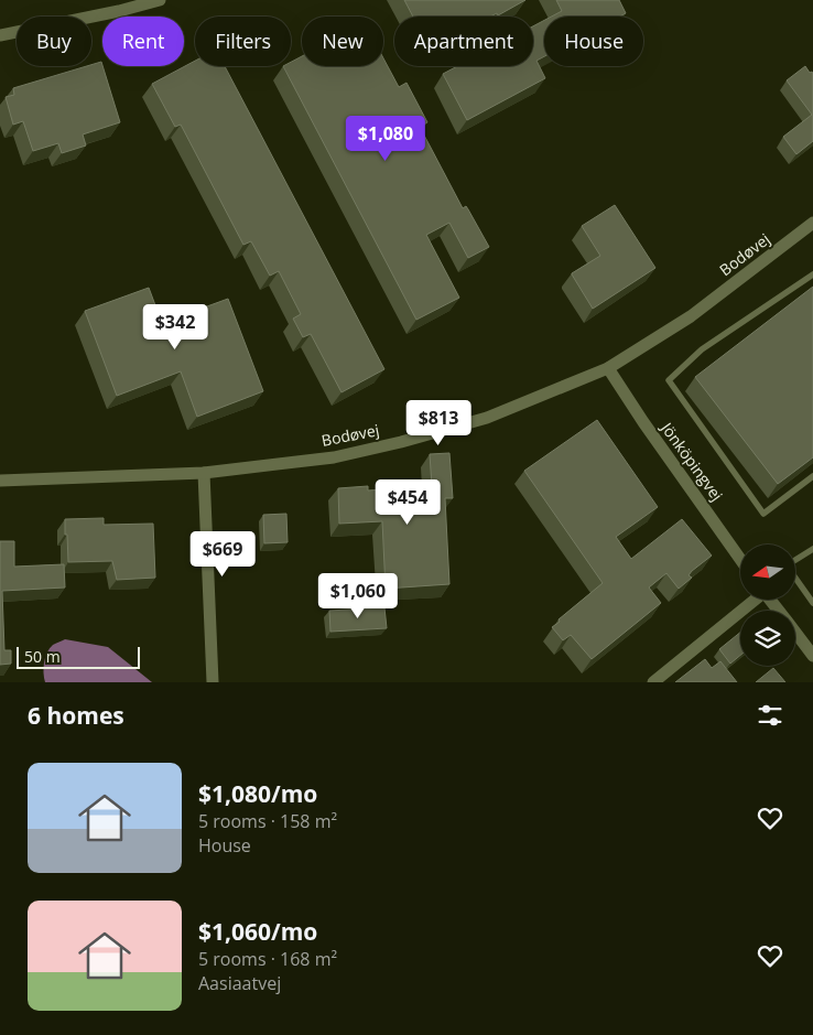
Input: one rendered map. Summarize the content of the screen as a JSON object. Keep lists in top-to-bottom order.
{
  "streets": {
    "street": ["Bodøvej", "Jönköpingvej"]
  },
  "crossings": [
    ["Bodøvej", "Jönköpingvej"]
  ],
  "scale_bar": "50 m",
  "north": "left",
  "page": {
    "chip": [
      "Buy",
      "Rent",
      "Filters",
      "New",
      "Apartment",
      "House"
    ],
    "price": [
      "$1,080",
      "$342",
      "$813",
      "$454",
      "$669",
      "$1,060"
    ],
    "scale": "50 m",
    "heading": "6 homes",
    "list": [
      {
        "name": "$1,080/mo",
        "note": "5 rooms · 158 m² · House"
      },
      {
        "name": "$1,060/mo",
        "note": "5 rooms · 168 m² · Aasiaatvej"
      }
    ]
  }
}
